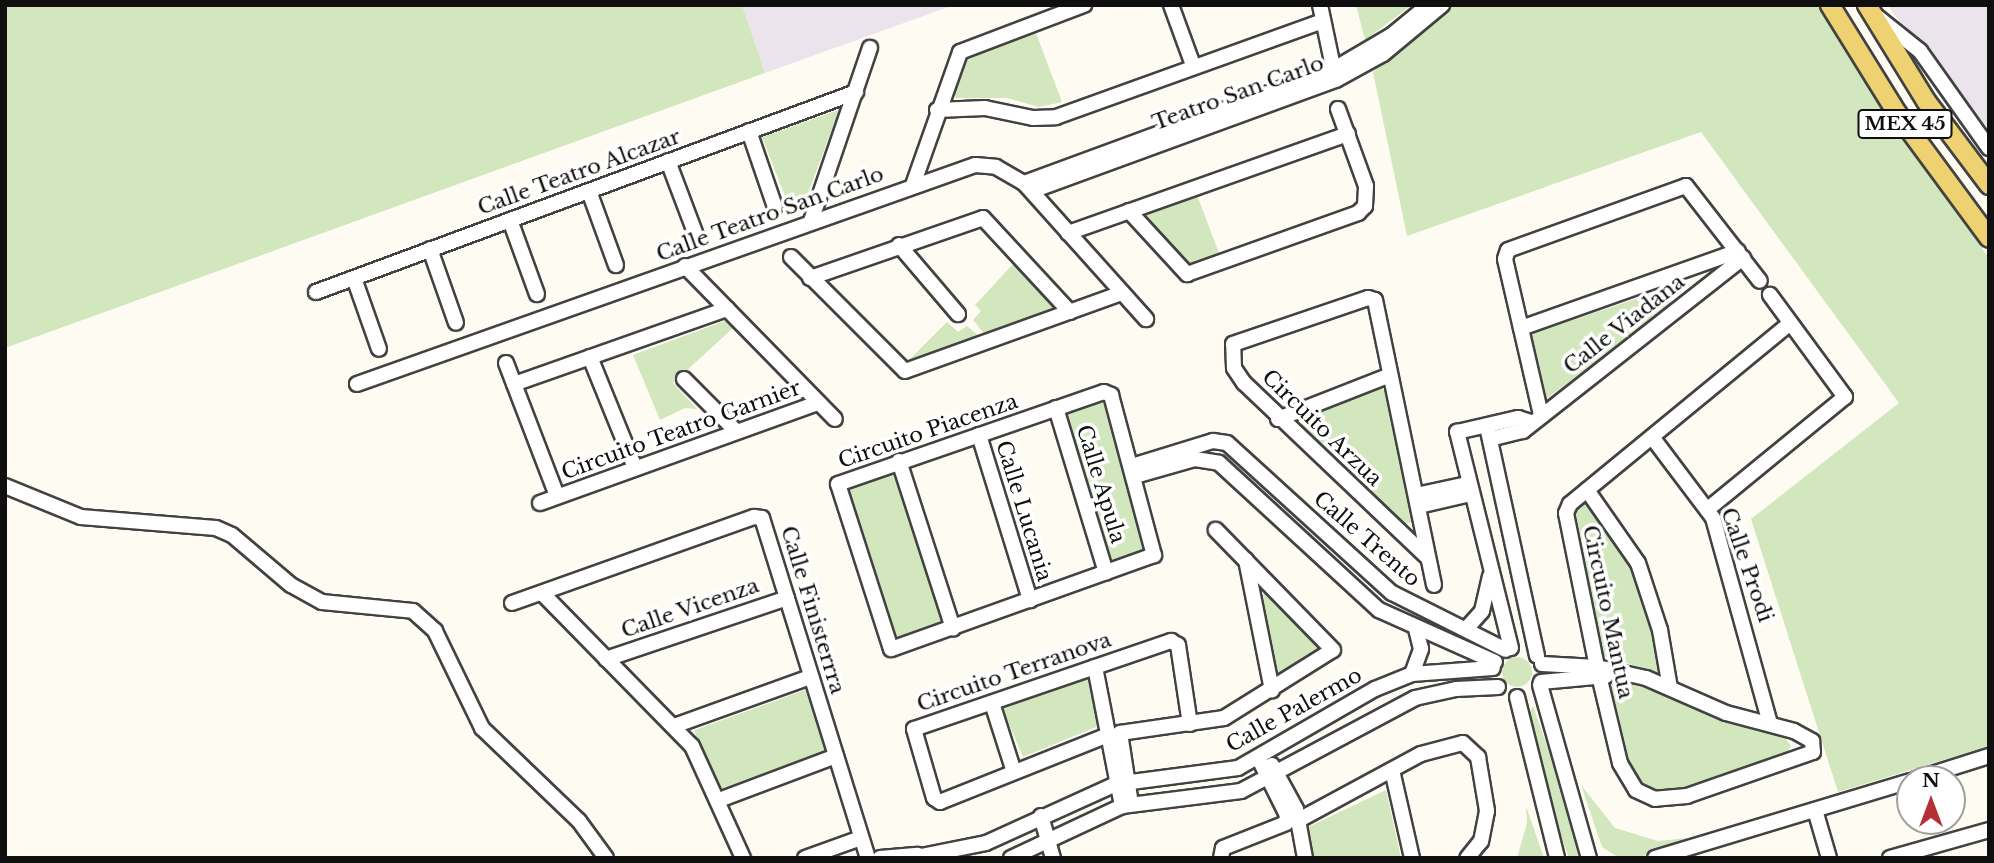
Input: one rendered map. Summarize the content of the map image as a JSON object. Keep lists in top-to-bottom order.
{
  "streets": {
    "main road": ["MEX 45"],
    "street": [
      "Teatro San Carlo",
      "Calle Teatro Alcazar",
      "Calle Teatro San Carlo",
      "Calle Viadana",
      "Circuito Arzua",
      "Circuito Teatro Garnier",
      "Circuito Piacenza",
      "Calle Apula",
      "Calle Lucania",
      "Calle Trento",
      "Calle Prodi",
      "Calle Vicenza",
      "Calle Finisterrra",
      "Circuito Mantua",
      "Circuito Terranova",
      "Calle Palermo"
    ]
  },
  "crossings": [
    ["Teatro San Carlo", "Calle Teatro San Carlo"],
    ["Calle Teatro San Carlo", "Circuito Teatro Garnier"],
    ["Circuito Piacenza", "Calle Apula"],
    ["Circuito Piacenza", "Calle Lucania"],
    ["Circuito Piacenza", "Calle Trento"],
    ["Calle Trento", "Calle Palermo"],
    ["Calle Prodi", "Circuito Mantua"],
    ["Calle Vicenza", "Calle Finisterrra"]
  ],
  "north": "top"
}
